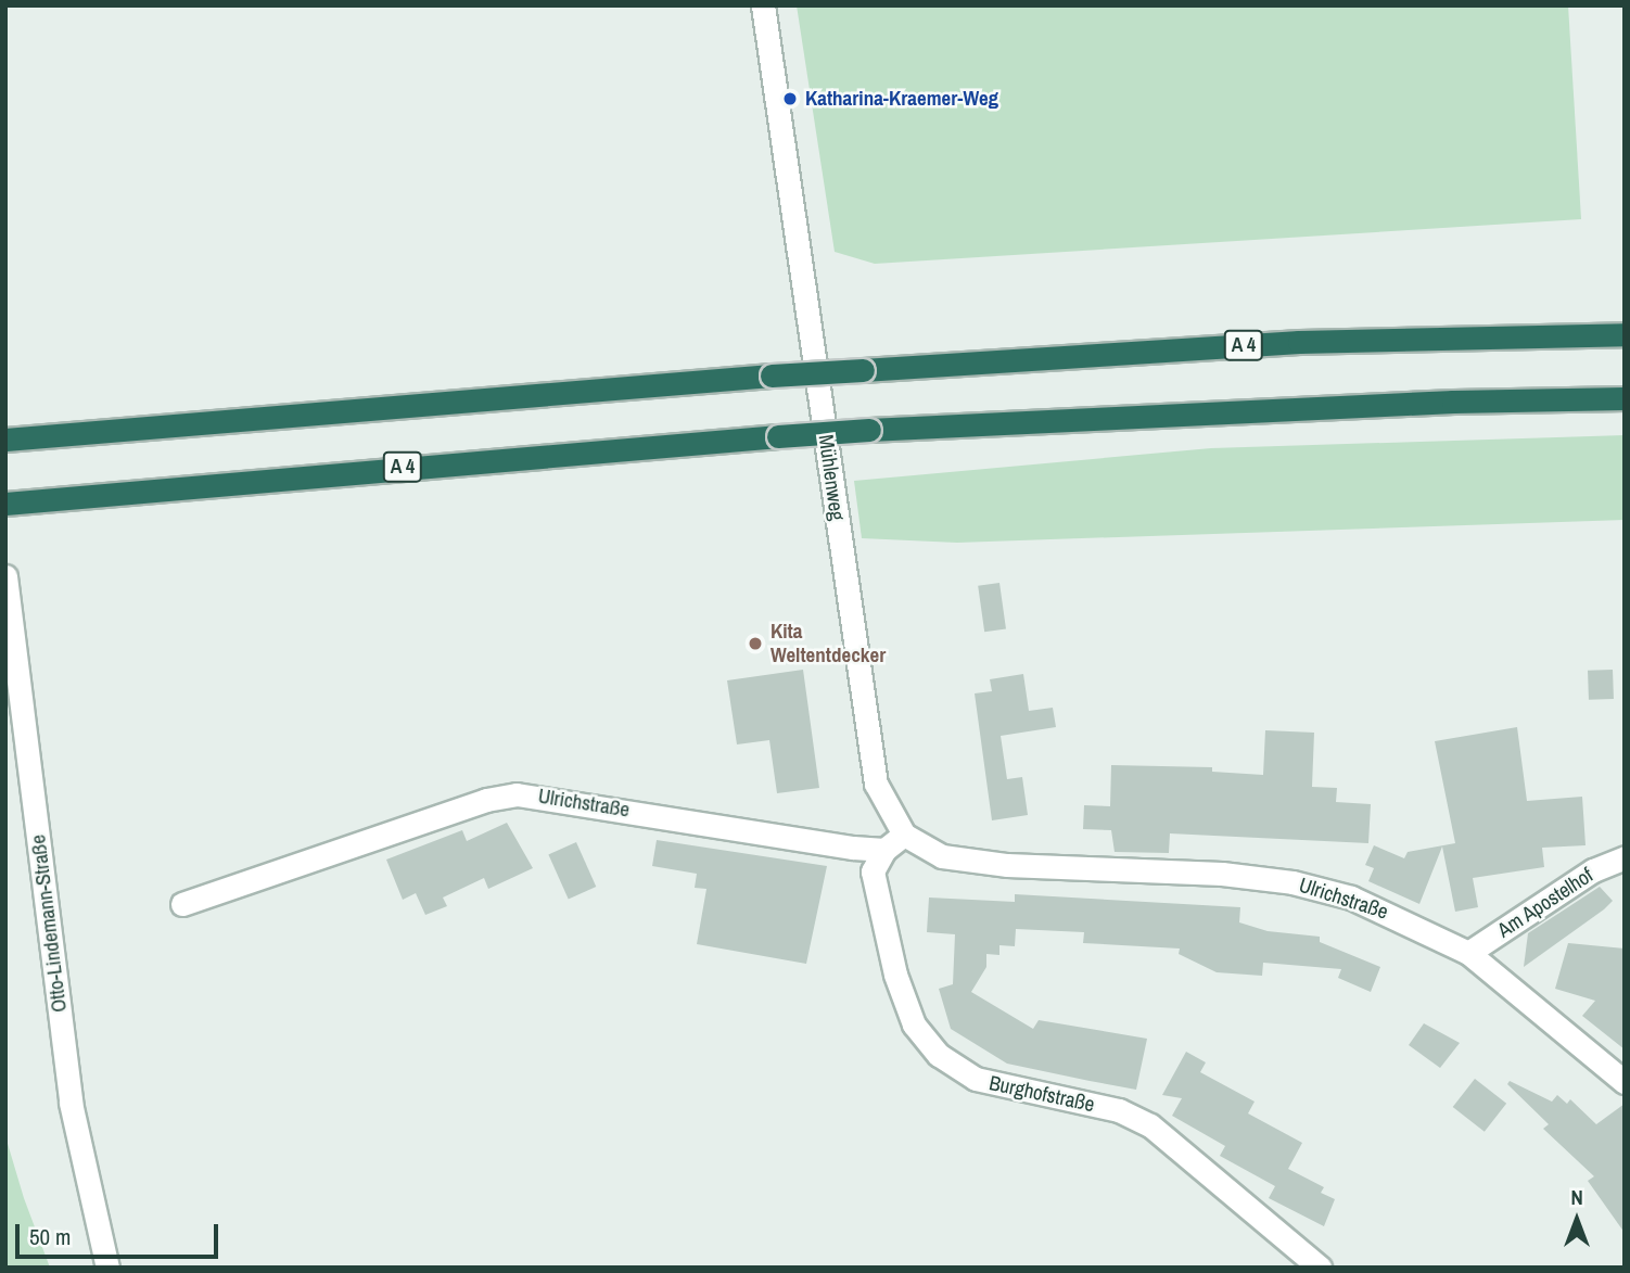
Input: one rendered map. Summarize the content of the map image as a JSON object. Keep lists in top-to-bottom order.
{
  "streets": {
    "highway": ["A 4"],
    "street": [
      "Mühlenweg",
      "Ulrichstraße",
      "Am Apostelhof",
      "Otto-Lindemann-Straße",
      "Burghofstraße"
    ]
  },
  "crossings": [
    ["Mühlenweg", "Ulrichstraße"],
    ["Ulrichstraße", "Am Apostelhof"],
    ["Ulrichstraße", "Burghofstraße"]
  ],
  "places": ["Katharina-Kraemer-Weg", "Kita Weltentdecker"],
  "scale_bar": "50 m",
  "north": "top"
}
